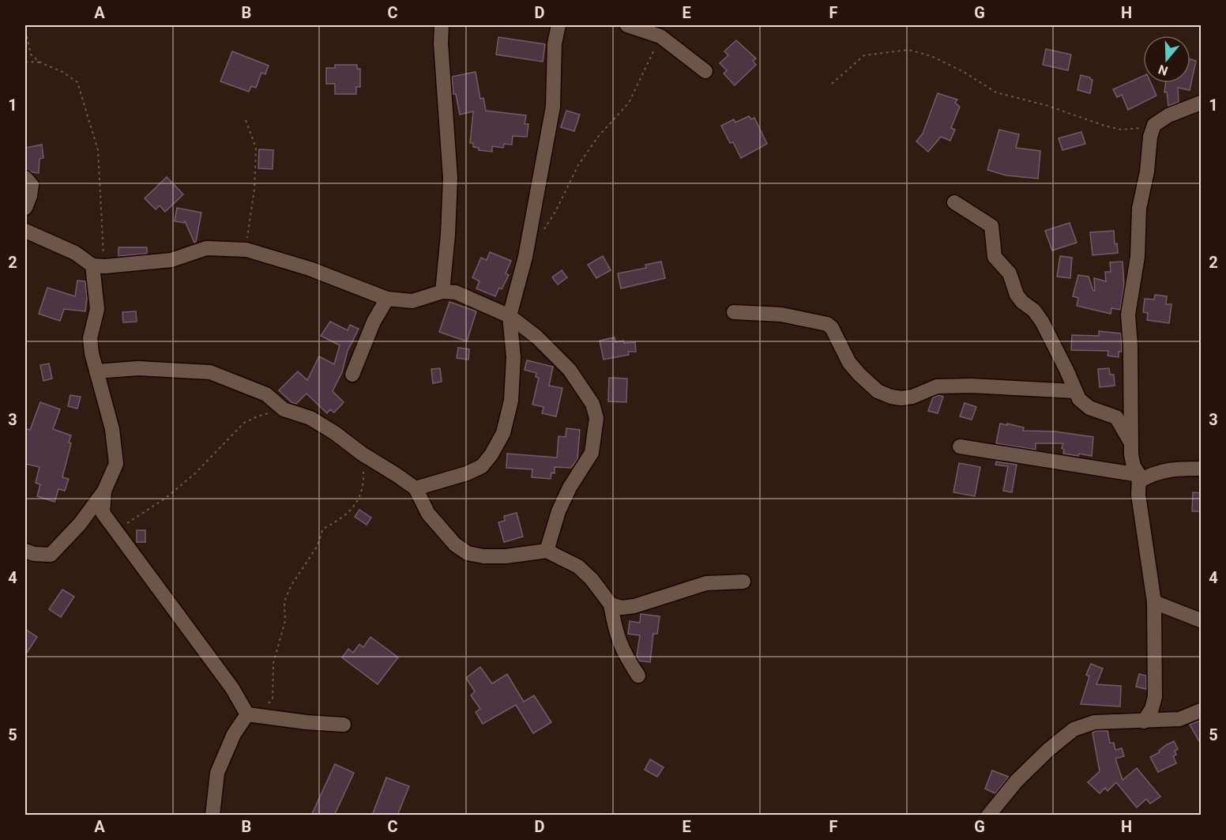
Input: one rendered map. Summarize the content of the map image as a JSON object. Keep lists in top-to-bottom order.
{
  "north": "bottom",
  "grid": {
    "columns": [
      "A",
      "B",
      "C",
      "D",
      "E",
      "F",
      "G",
      "H"
    ],
    "rows": [
      "1",
      "2",
      "3",
      "4",
      "5"
    ]
  }
}
